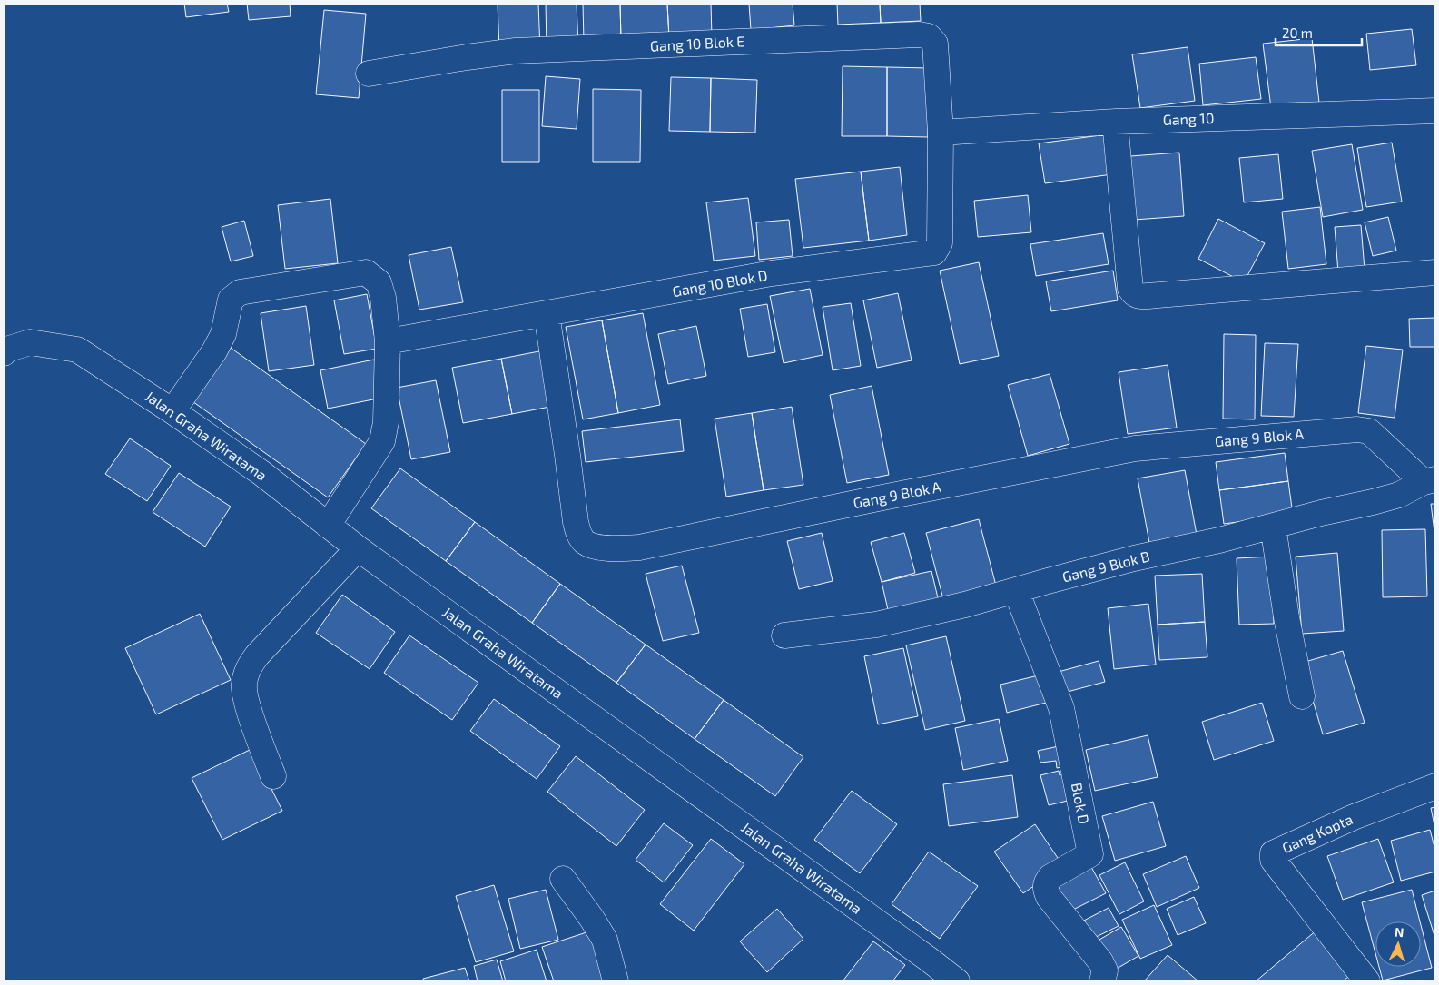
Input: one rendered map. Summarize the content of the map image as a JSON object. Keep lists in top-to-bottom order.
{
  "streets": {
    "street": [
      "Gang 10 Blok E",
      "Gang 10",
      "Gang 10 Blok D",
      "Jalan Graha Wiratama",
      "Gang 9 Blok A",
      "Gang 9 Blok B",
      "Blok D",
      "Gang Kopta"
    ]
  },
  "crossings": [
    ["Gang 10 Blok E", "Gang 10"],
    ["Gang 10 Blok E", "Gang 10 Blok D"],
    ["Gang 10", "Gang 10 Blok D"],
    ["Gang 10 Blok D", "Gang 9 Blok A"],
    ["Gang 9 Blok A", "Gang 9 Blok B"],
    ["Gang 9 Blok B", "Blok D"]
  ],
  "scale_bar": "20 m",
  "north": "top"
}
